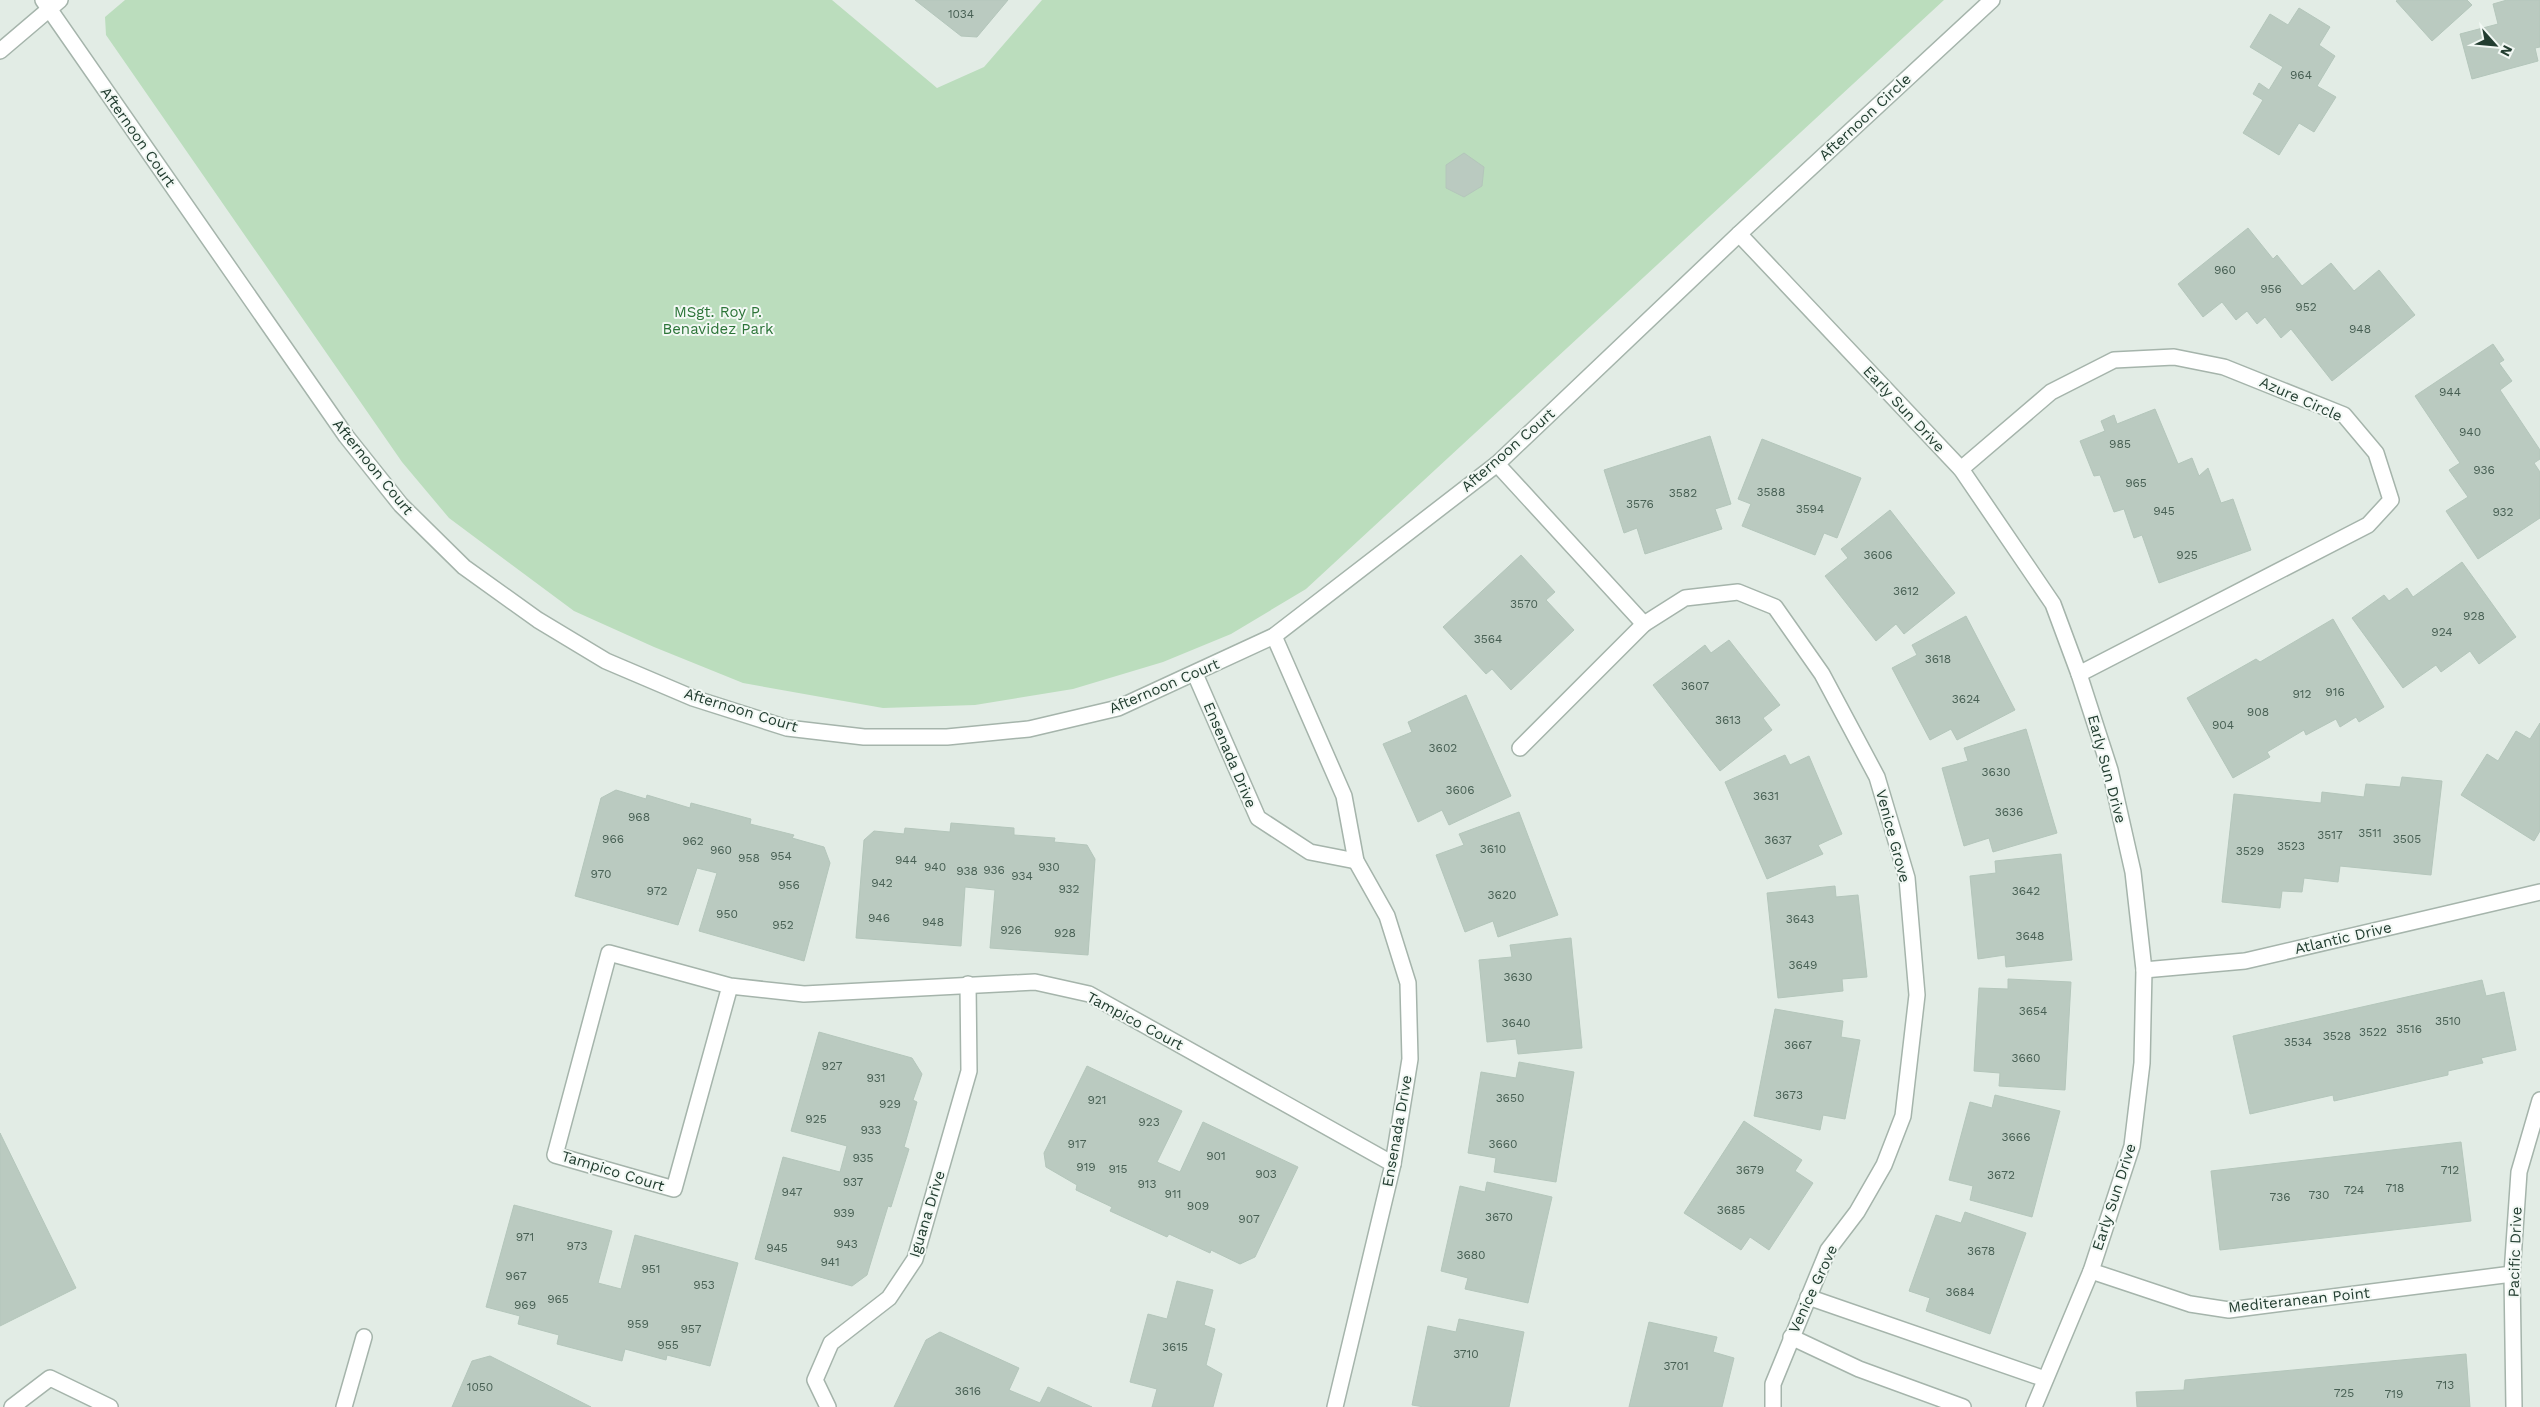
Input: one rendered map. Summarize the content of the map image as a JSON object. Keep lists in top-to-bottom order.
{
  "streets": {
    "street": [
      "Afternoon Circle",
      "Afternoon Court",
      "Azure Circle",
      "Early Sun Drive",
      "Ensenada Drive",
      "Venice Grove",
      "Atlantic Drive",
      "Tampico Court",
      "Iguana Drive",
      "Pacific Drive",
      "Mediteranean Point"
    ]
  },
  "crossings": [
    ["Afternoon Circle", "Afternoon Court"],
    ["Afternoon Circle", "Early Sun Drive"],
    ["Afternoon Court", "Early Sun Drive"],
    ["Afternoon Court", "Ensenada Drive"],
    ["Azure Circle", "Early Sun Drive"],
    ["Early Sun Drive", "Atlantic Drive"],
    ["Early Sun Drive", "Mediteranean Point"],
    ["Ensenada Drive", "Tampico Court"],
    ["Tampico Court", "Iguana Drive"],
    ["Pacific Drive", "Mediteranean Point"]
  ],
  "parks": ["MSgt. Roy P. Benavidez Park"],
  "house_numbers": [
    "1034",
    "964",
    "960",
    "956",
    "952",
    "948",
    "944",
    "940",
    "985",
    "936",
    "965",
    "3588",
    "3582",
    "3576",
    "3594",
    "945",
    "932",
    "3606",
    "925",
    "3612",
    "3570",
    "928",
    "924",
    "3564",
    "3618",
    "3607",
    "916",
    "912",
    "3624",
    "908",
    "3613",
    "904",
    "3602",
    "3630",
    "3606",
    "3631",
    "3636",
    "968",
    "3511",
    "3517",
    "966",
    "3505",
    "3637",
    "962",
    "3523",
    "3610",
    "960",
    "3529",
    "954",
    "958",
    "944",
    "940",
    "930",
    "936",
    "938",
    "970",
    "934",
    "942",
    "956",
    "932",
    "972",
    "3642",
    "3620",
    "950",
    "946",
    "3643",
    "948",
    "952",
    "926",
    "928",
    "3648",
    "3649",
    "3630",
    "3654",
    "3510",
    "3640",
    "3516",
    "3522",
    "3528",
    "3534",
    "3667",
    "3660",
    "927",
    "931",
    "3673",
    "3650",
    "921",
    "929",
    "925",
    "923",
    "933",
    "3666",
    "917",
    "3660",
    "901",
    "935",
    "919",
    "915",
    "3679",
    "712",
    "903",
    "3672",
    "937",
    "913",
    "718",
    "724",
    "947",
    "911",
    "730",
    "736",
    "909",
    "3685",
    "939",
    "3670",
    "907",
    "971",
    "943",
    "973",
    "945",
    "3678",
    "3680",
    "941",
    "951",
    "967",
    "953",
    "3684",
    "965",
    "969",
    "959",
    "957",
    "955",
    "3615",
    "3710",
    "3701",
    "713",
    "1050",
    "3616",
    "725",
    "719"
  ],
  "north": "bottom right"
}
